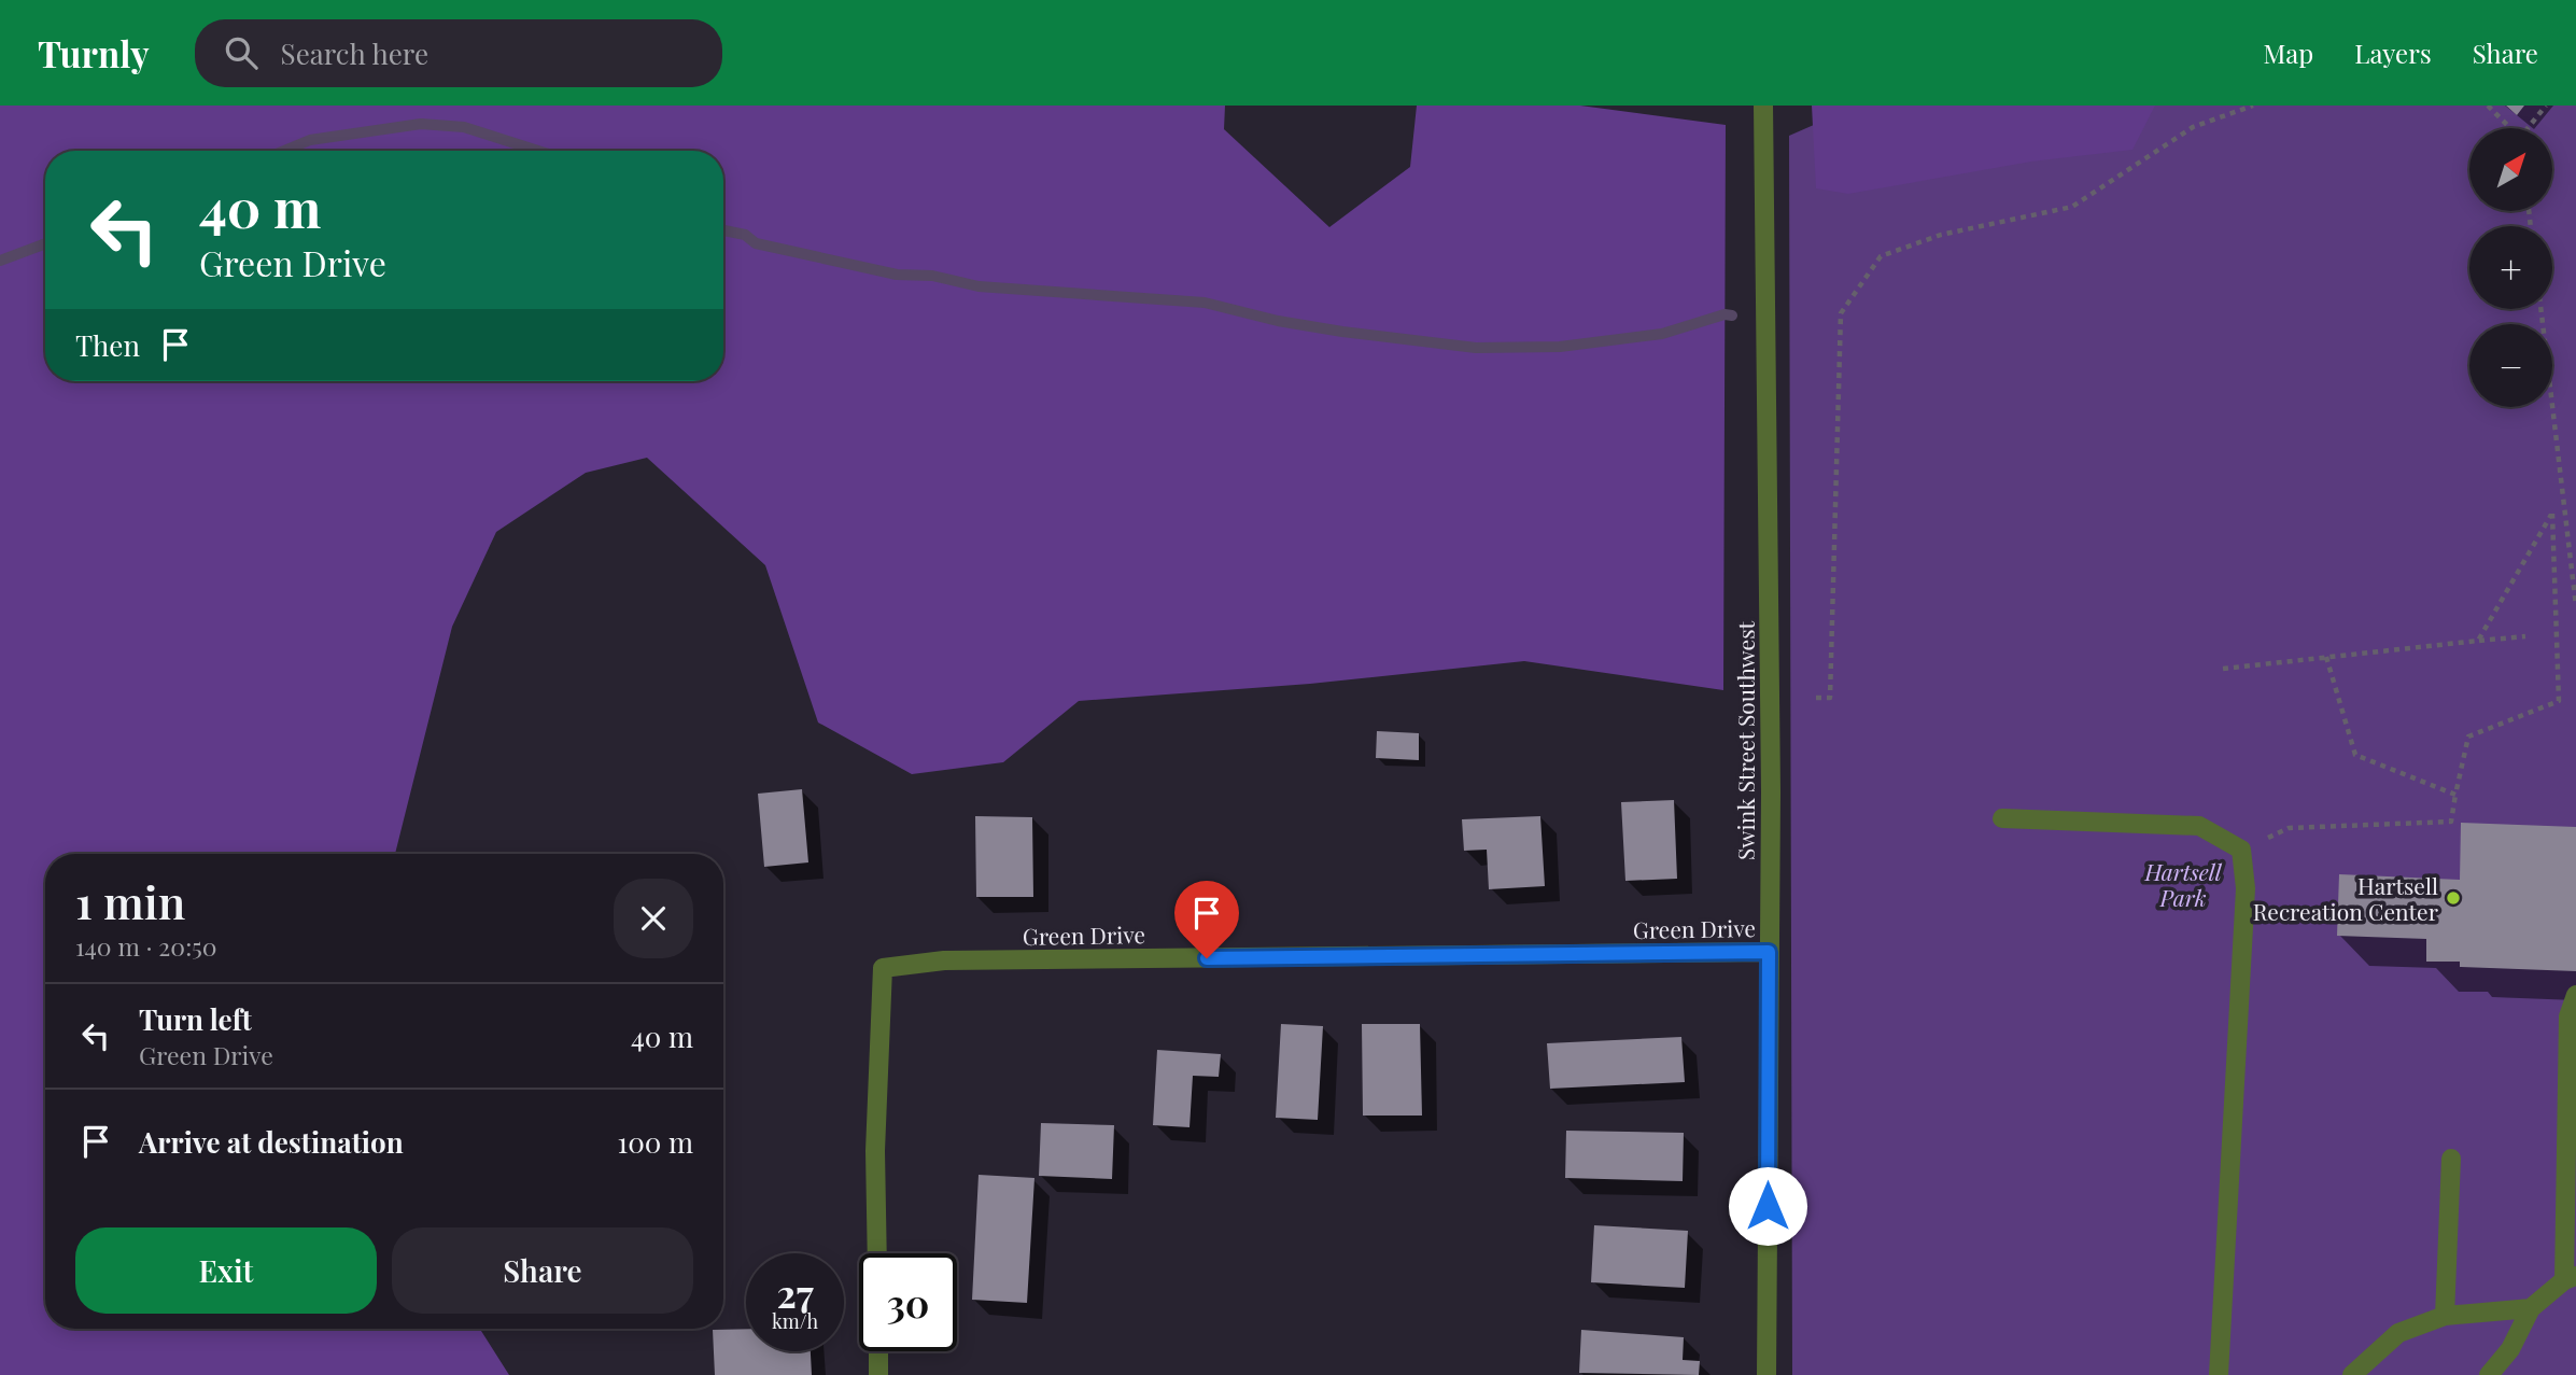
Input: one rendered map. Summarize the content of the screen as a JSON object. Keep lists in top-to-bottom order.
{
  "streets": {
    "street": ["Swink Street Southwest", "Green Drive"]
  },
  "crossings": [
    ["Swink Street Southwest", "Green Drive"]
  ],
  "parks": ["Hartsell Park"],
  "places": ["Hartsell Recreation Center"],
  "north": "top right",
  "page": {
    "header": "Turnly",
    "search": "Search here",
    "nav": ["Map", "Layers", "Share"],
    "map_buttons": ["+", "−"],
    "turn": ["40 m", "Green Drive"],
    "then": "Then",
    "heading": ["1 min", "140 m · 20:50"],
    "list": [
      {
        "name": "Turn left",
        "note": "Green Drive",
        "value": "40 m"
      },
      {
        "name": "Arrive at destination",
        "value": "100 m"
      }
    ],
    "buttons": ["Exit", "Share"],
    "speed": "27 km/h",
    "limit": "30"
  }
}
